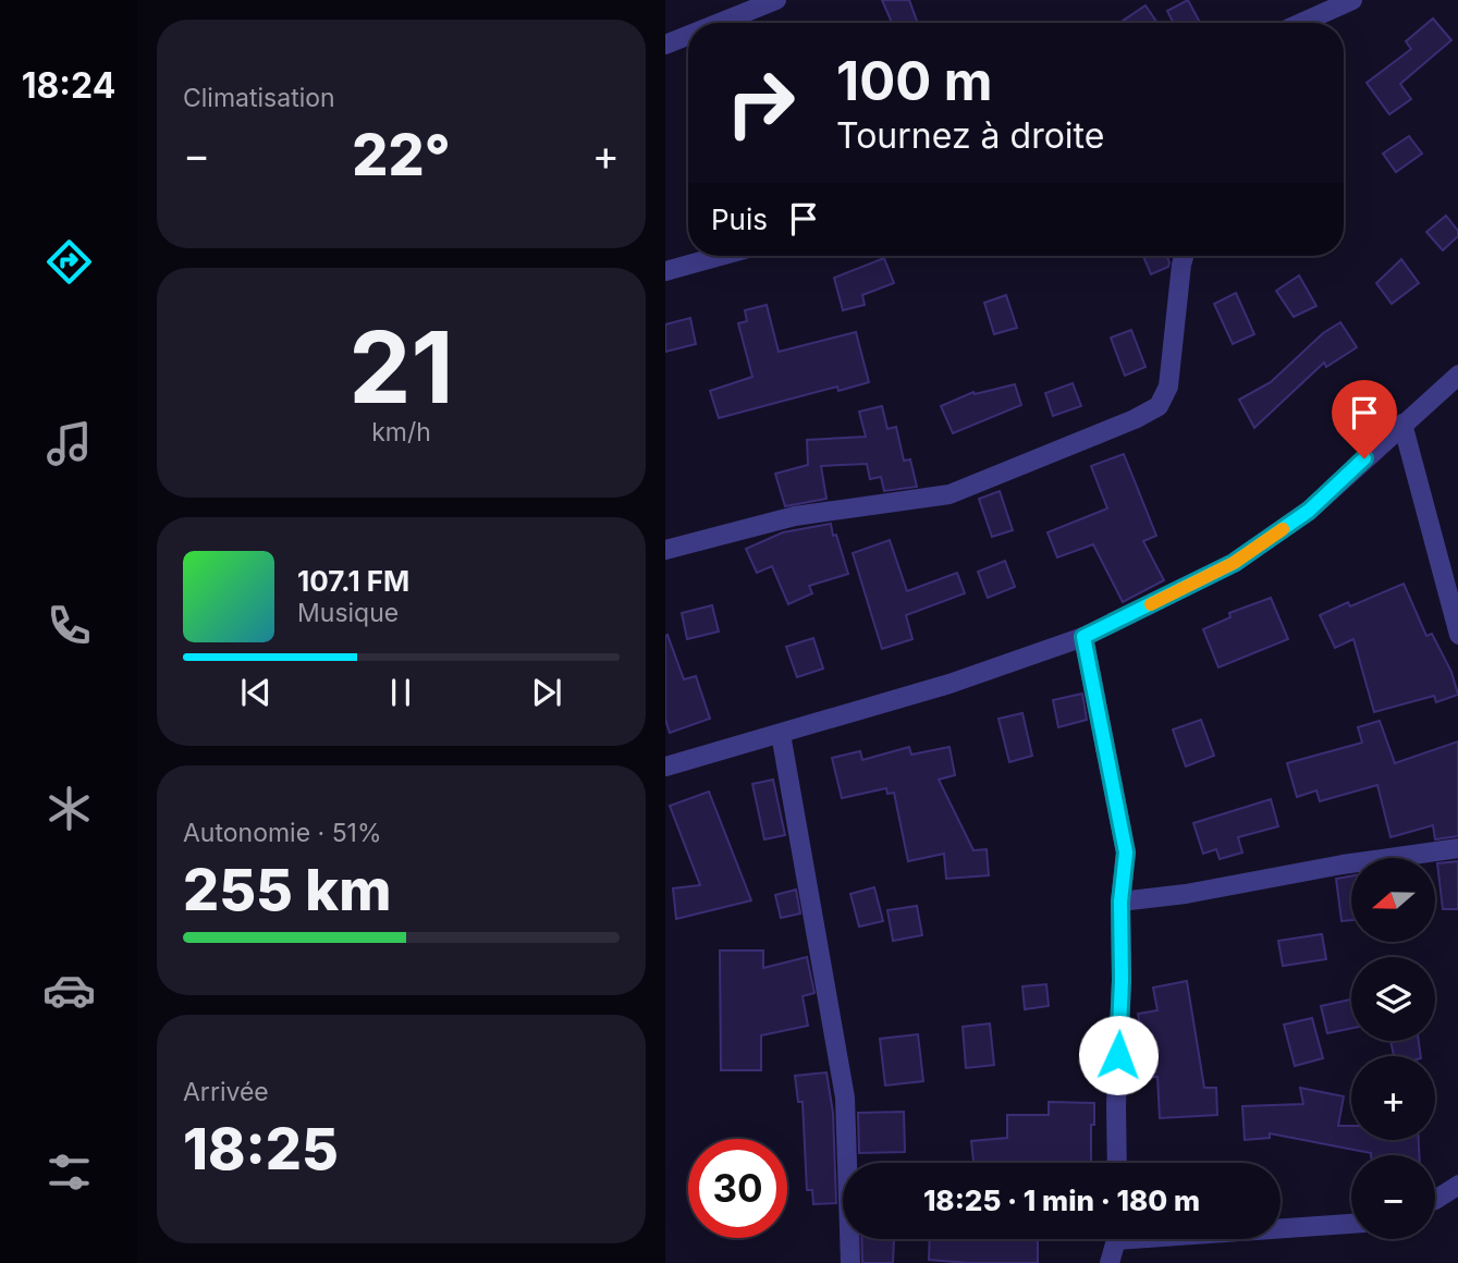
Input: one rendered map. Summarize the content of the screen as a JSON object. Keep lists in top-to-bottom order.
{
  "north": "left",
  "page": {
    "tabs": "18:24",
    "tile": [
      "Climatisation",
      ["21", "km/h"],
      ["Autonomie · 51%", "255 km"],
      ["Arrivée", "18:25"]
    ],
    "turn": ["100 m", "Tournez à droite"],
    "heat": ["−", "22°", "+"],
    "then": "Puis",
    "song": ["107.1 FM", "Musique"],
    "map_buttons": ["+", "−"],
    "limit": "30",
    "trip": "18:25 · 1 min · 180 m"
  }
}
